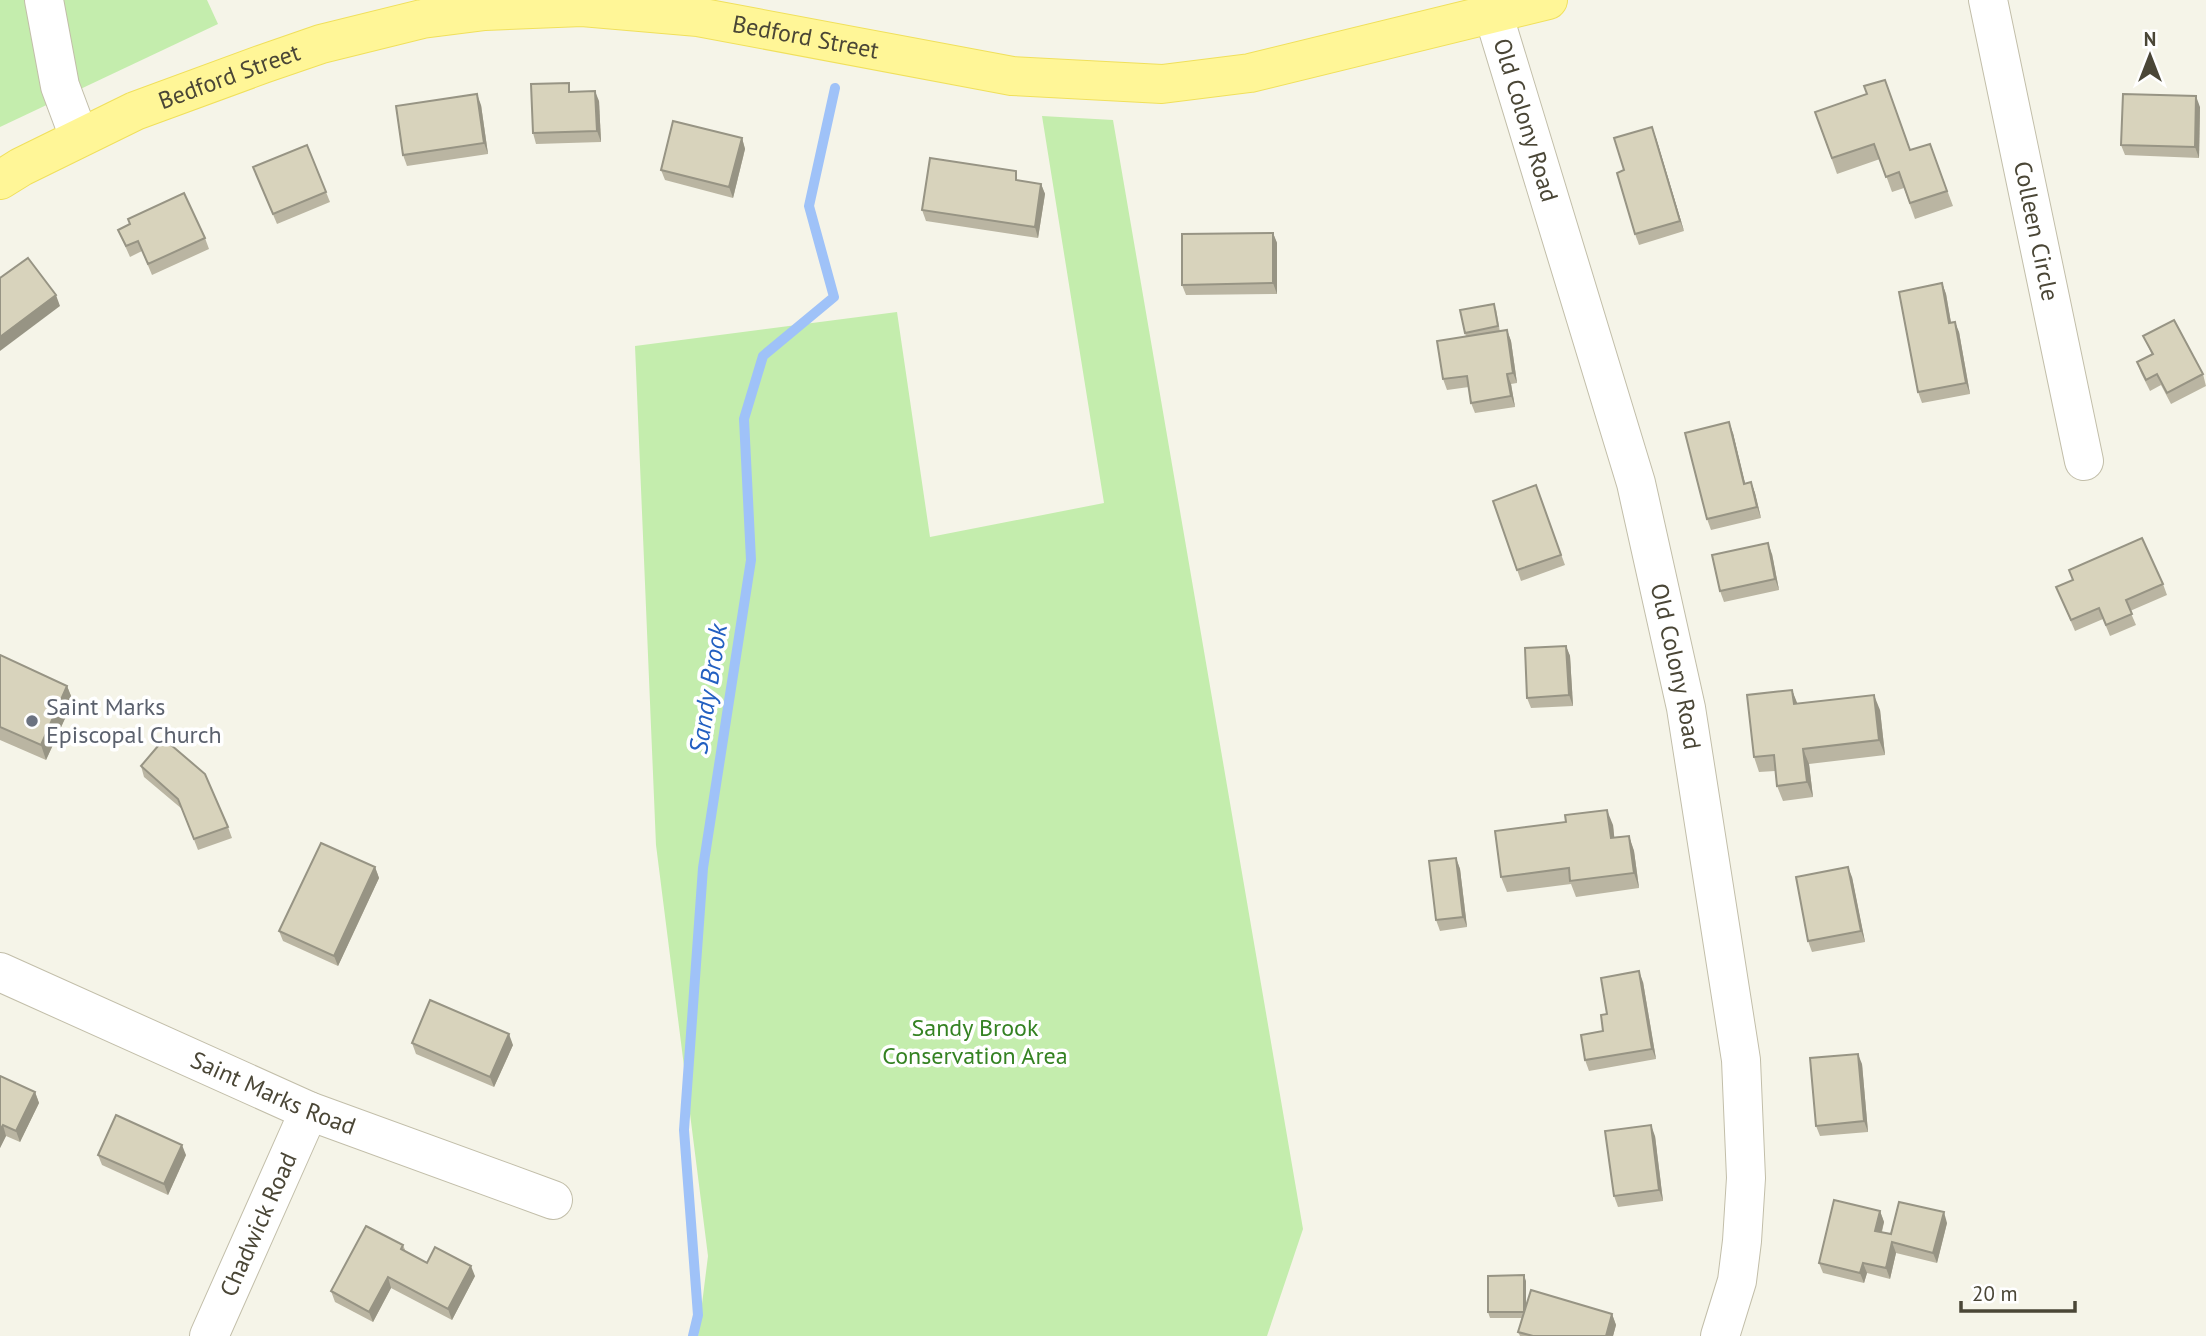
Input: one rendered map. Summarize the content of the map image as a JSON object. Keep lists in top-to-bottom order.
{
  "streets": {
    "main road": ["Bedford Street"],
    "street": [
      "Old Colony Road",
      "Colleen Circle",
      "Saint Marks Road",
      "Chadwick Road"
    ]
  },
  "crossings": [
    ["Bedford Street", "Old Colony Road"],
    ["Saint Marks Road", "Chadwick Road"]
  ],
  "water": ["Sandy Brook"],
  "parks": ["Sandy Brook Conservation Area"],
  "places": ["Saint Marks Episcopal Church"],
  "scale_bar": "20 m",
  "north": "top"
}
